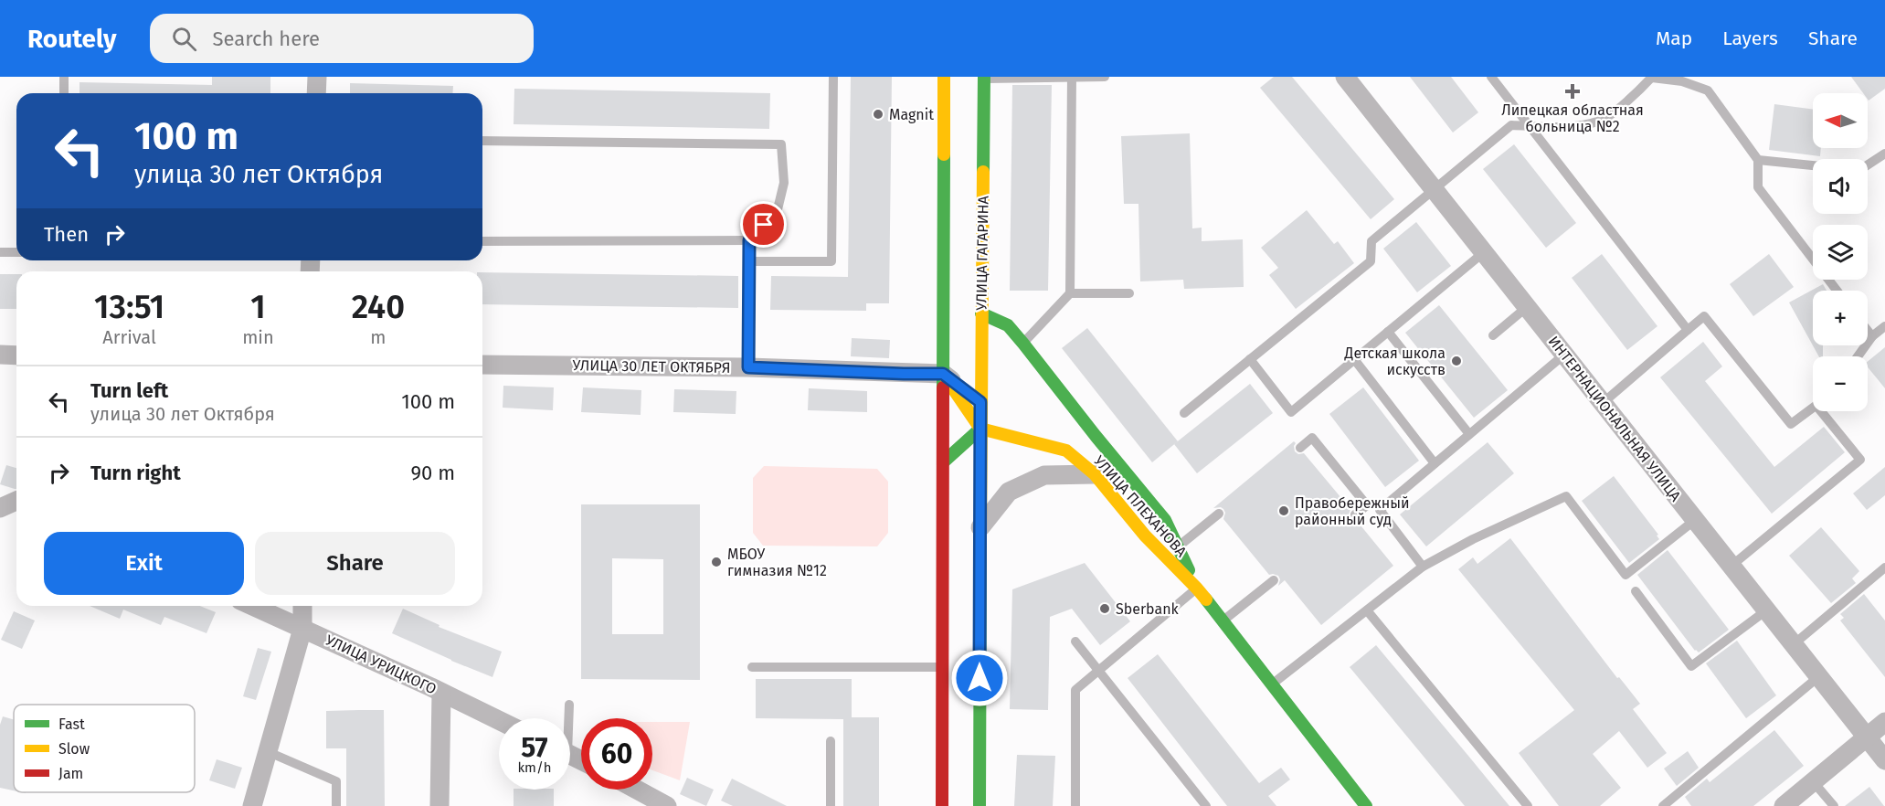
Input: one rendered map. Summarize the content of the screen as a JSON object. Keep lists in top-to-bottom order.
{
  "streets": {
    "main road": ["УЛИЦА ГАГАРИНА", "УЛИЦА ПЛЕХАНОВА"],
    "street": ["УЛИЦА 30 ЛЕТ ОКТЯБРЯ", "ИНТЕРНАЦИОНАЛЬНАЯ УЛИЦА", "УЛИЦА УРИЦКОГО"]
  },
  "crossings": [
    ["УЛИЦА ГАГАРИНА", "УЛИЦА ПЛЕХАНОВА"]
  ],
  "places": {
    "health": ["Липецкая областная больница №2"],
    "other": [
      "Magnit",
      "Детская школа искусств",
      "Правобережный районный суд",
      "МБОУ гимназия №12",
      "Sberbank"
    ]
  },
  "legend": ["Fast", "Slow", "Jam"],
  "north": "left",
  "page": {
    "header": "Routely",
    "search": "Search here",
    "nav": ["Map", "Layers", "Share"],
    "map_buttons": ["+", "−"],
    "turn": ["100 m", "улица 30 лет Октября"],
    "then": "Then",
    "eta": [
      "13:51",
      "Arrival",
      "1",
      "min",
      "240",
      "m"
    ],
    "list": [
      {
        "name": "Turn left",
        "note": "улица 30 лет Октября",
        "value": "100 m"
      },
      {
        "name": "Turn right",
        "value": "90 m"
      }
    ],
    "buttons": ["Exit", "Share"],
    "speed": "57 km/h",
    "limit": "60"
  }
}
